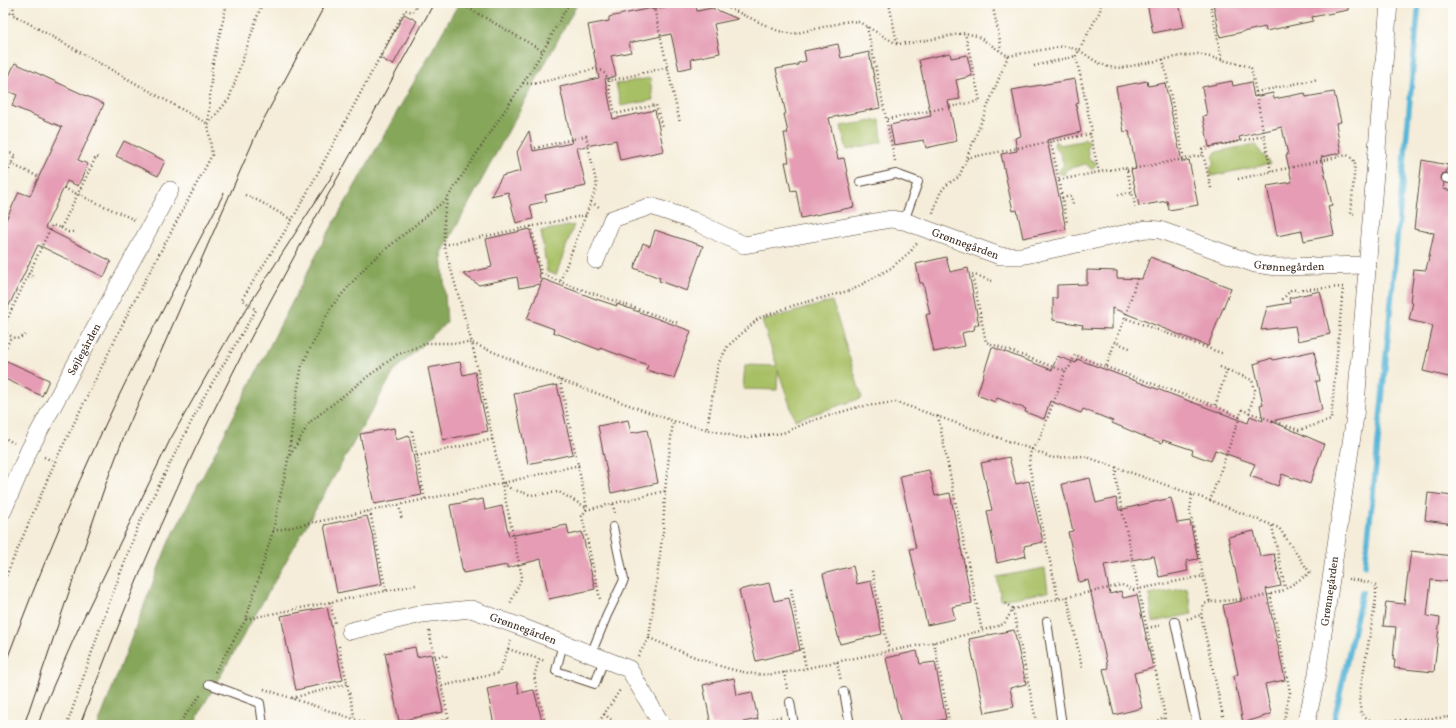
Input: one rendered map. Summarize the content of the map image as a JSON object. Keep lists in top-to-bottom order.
{
  "streets": {
    "street": ["Grønnegården", "Søjlegården"]
  }
}
